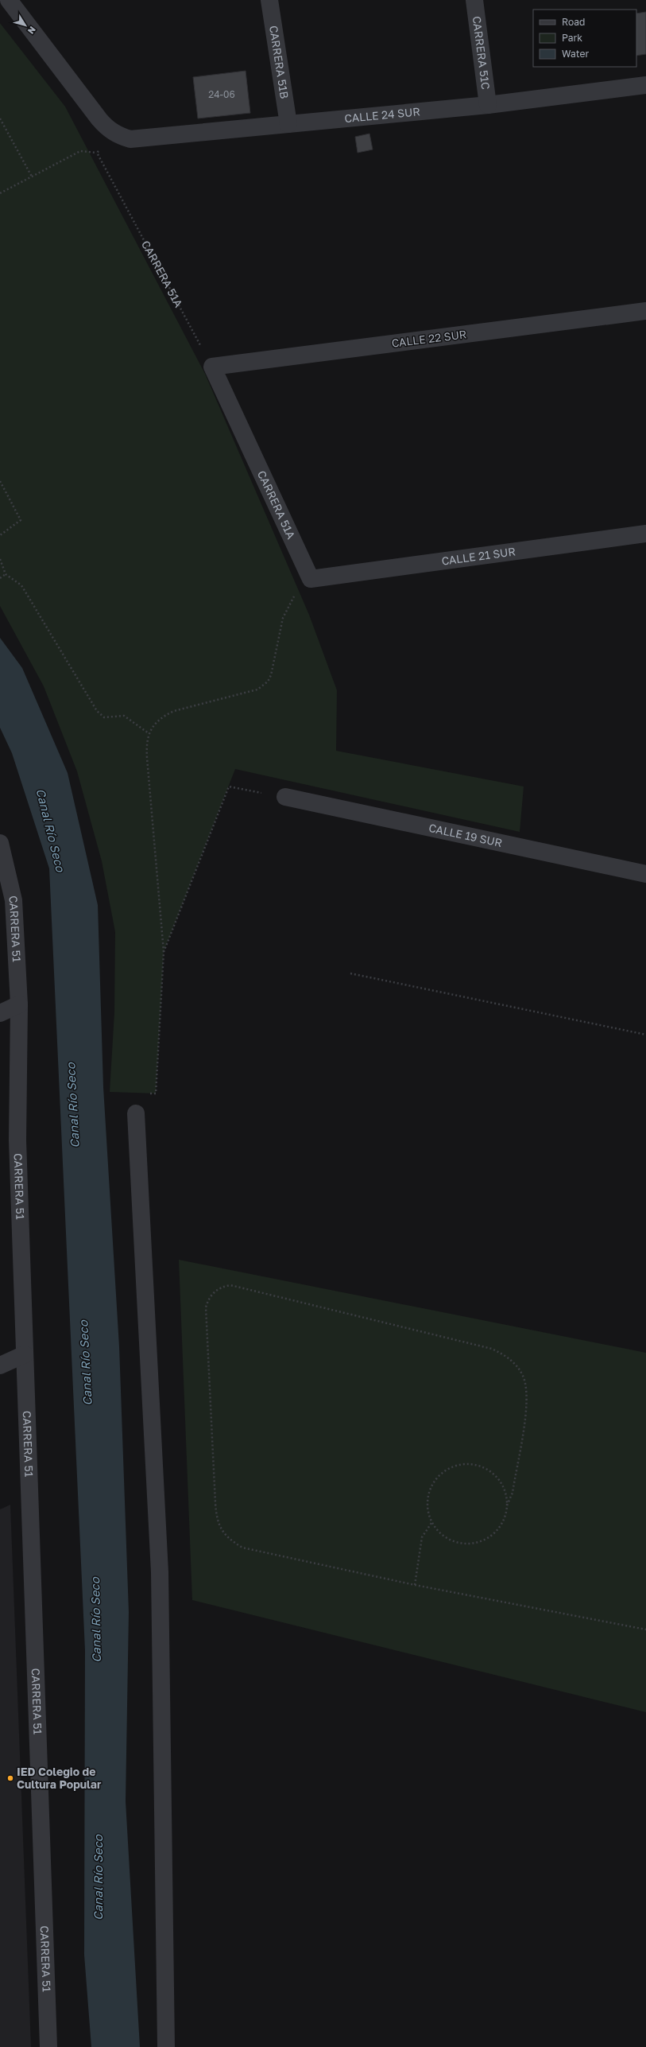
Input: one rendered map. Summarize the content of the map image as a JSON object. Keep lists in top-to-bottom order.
{
  "streets": {
    "street": [
      "CARRERA 51C",
      "CARRERA 51B",
      "CALLE 24 SUR",
      "CARRERA 51A",
      "CALLE 22 SUR",
      "CALLE 21 SUR",
      "CALLE 19 SUR",
      "CARRERA 51"
    ]
  },
  "crossings": [
    ["CARRERA 51C", "CALLE 24 SUR"],
    ["CARRERA 51B", "CALLE 24 SUR"],
    ["CARRERA 51A", "CALLE 22 SUR"],
    ["CARRERA 51A", "CALLE 21 SUR"]
  ],
  "water": ["Canal Río Seco"],
  "places": ["IED Colegio de Cultura Popular"],
  "house_numbers": ["24-06"],
  "legend": ["Road", "Park", "Water"],
  "north": "bottom right"
}
